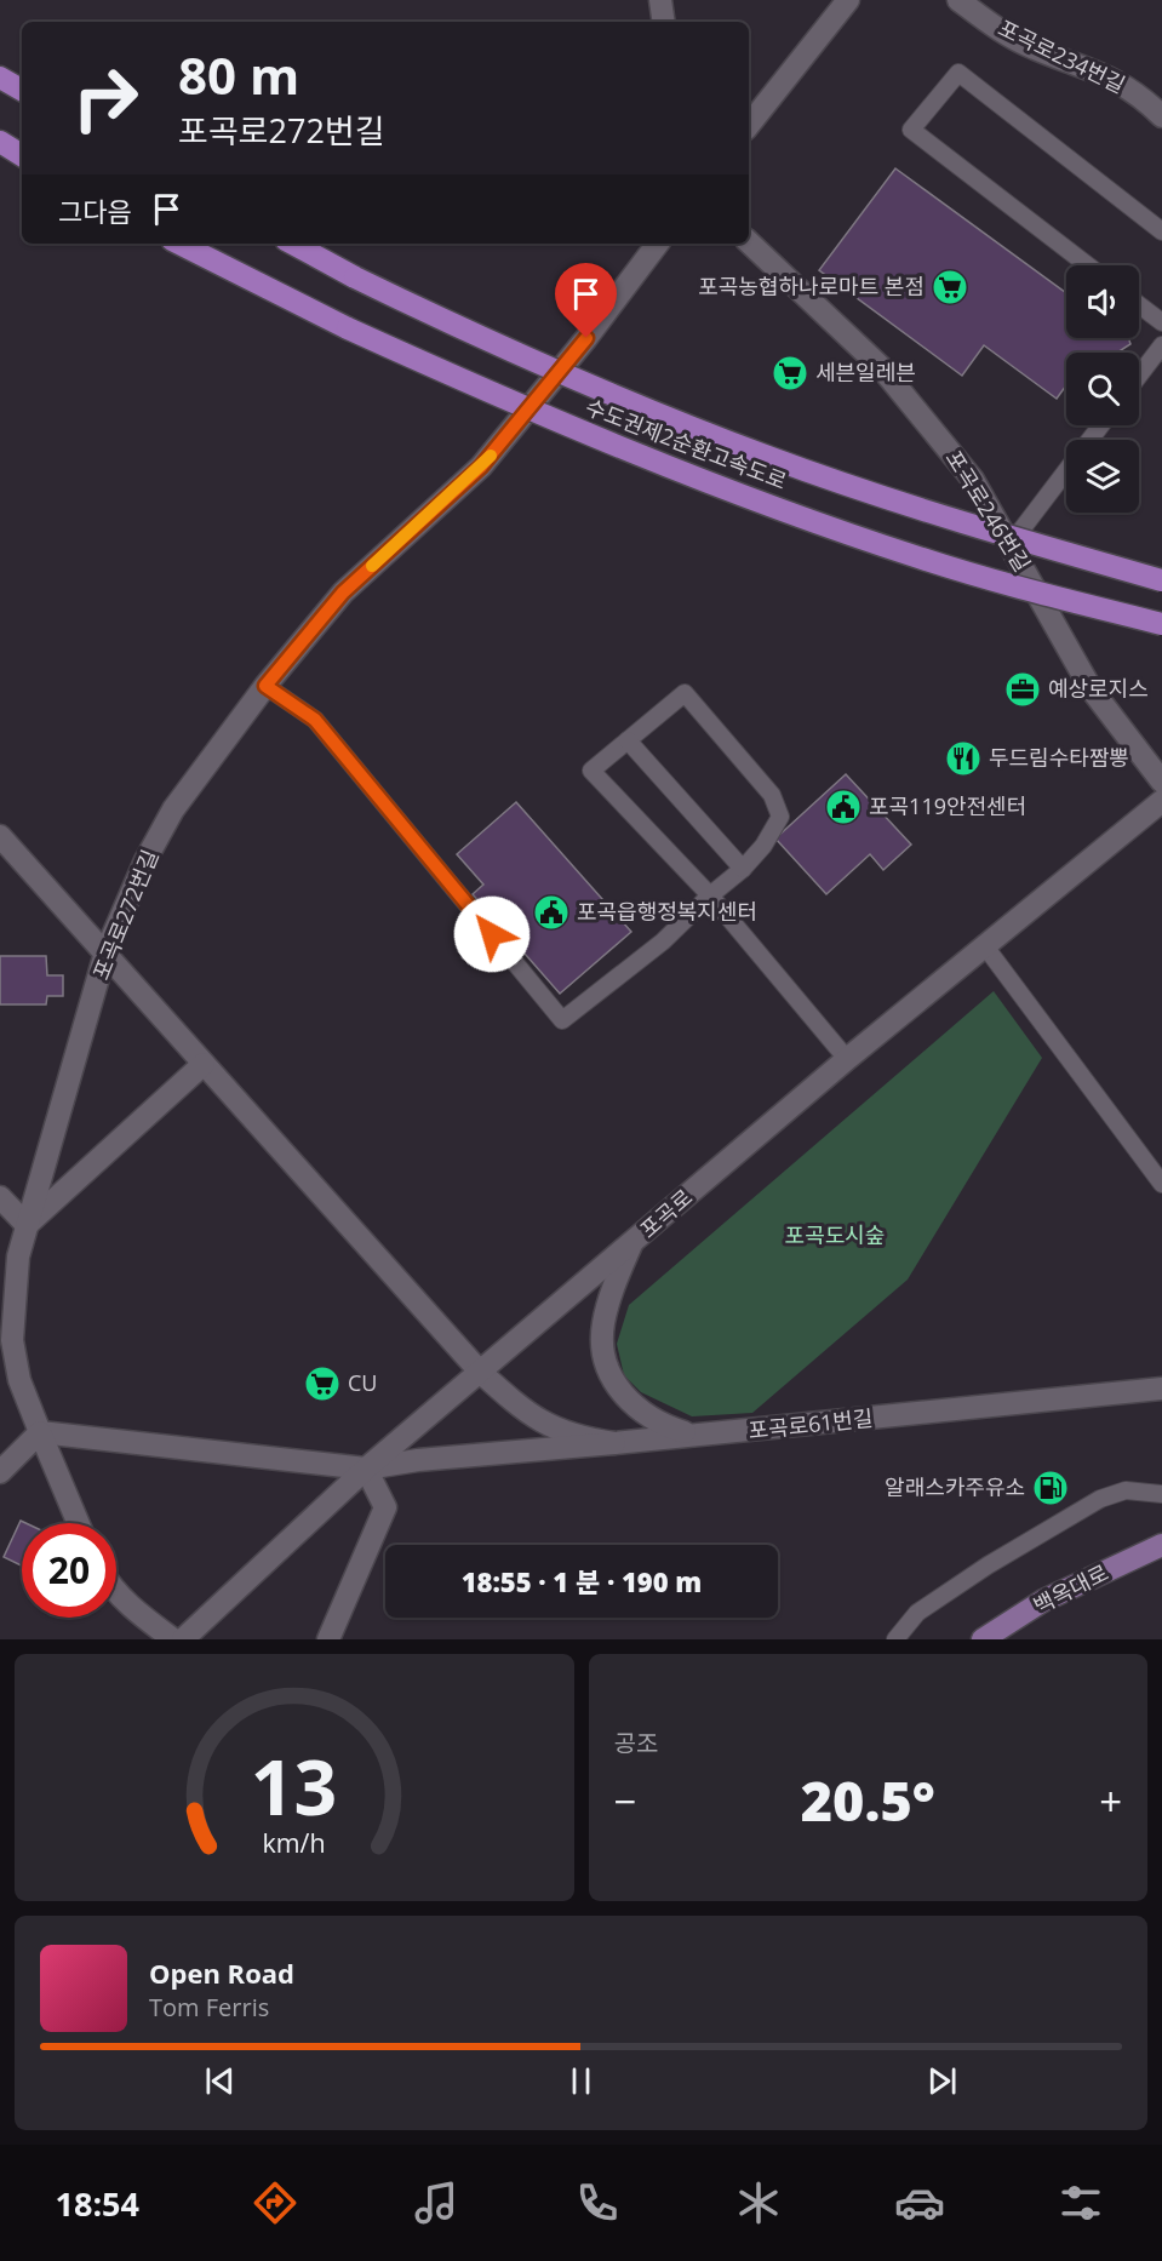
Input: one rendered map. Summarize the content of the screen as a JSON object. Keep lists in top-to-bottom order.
{
  "streets": {
    "highway": ["수도권제2순환고속도로"],
    "main road": ["백옥대로"],
    "street": [
      "포곡로234번길",
      "포곡로246번길",
      "포곡로272번길",
      "포곡로",
      "포곡로61번길"
    ]
  },
  "crossings": [
    ["포곡로272번길", "포곡로61번길"],
    ["포곡로", "포곡로61번길"]
  ],
  "parks": ["포곡도시숲"],
  "places": {
    "supermarket": ["포곡농협하나로마트 본점", "세븐일레븐", "CU"],
    "office": ["예상로지스"],
    "restaurant": ["두드림수타짬뽕"],
    "public building": ["포곡119안전센터", "포곡읍행정복지센터"],
    "fuel station": ["알래스카주유소"]
  },
  "page": {
    "turn": ["80 m", "포곡로272번길"],
    "then": "그다음",
    "limit": "20",
    "trip": "18:55 · 1 분 · 190 m",
    "tile": "공조",
    "heat": ["−", "20.5°", "+"],
    "song": ["Open Road", "Tom Ferris"],
    "tabs": "18:54",
    "gauge": ["13", "km/h"]
  }
}
